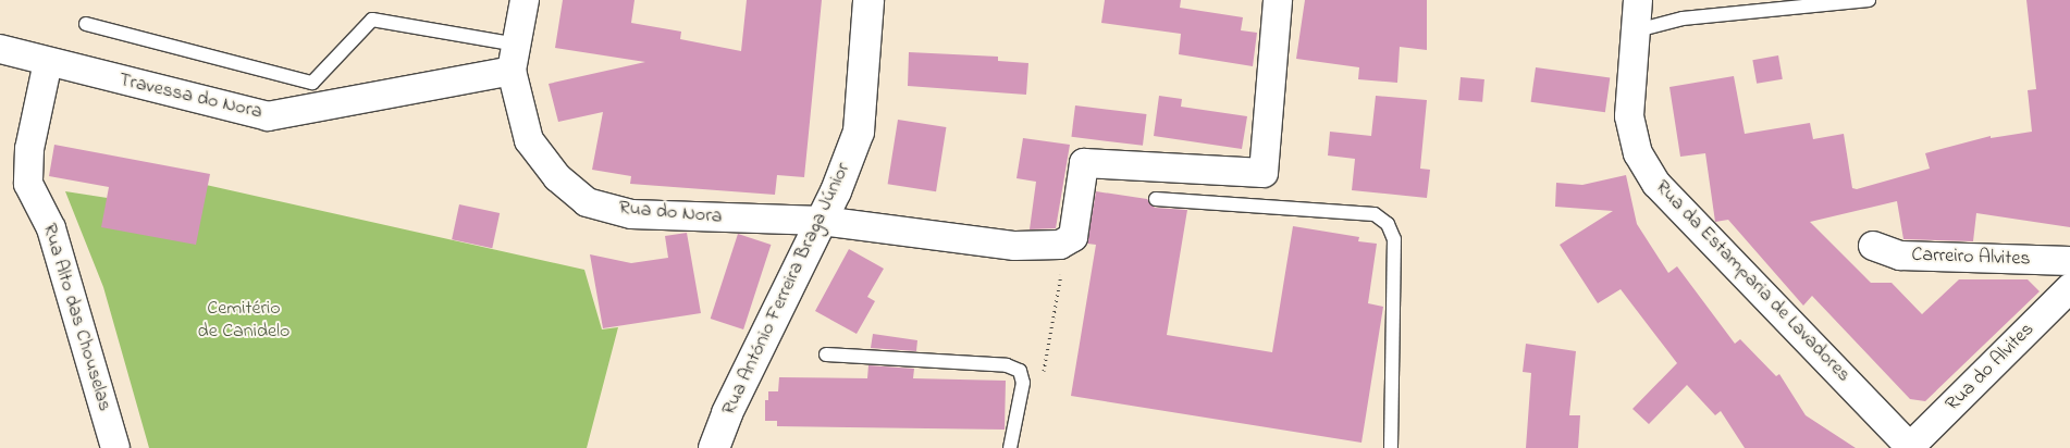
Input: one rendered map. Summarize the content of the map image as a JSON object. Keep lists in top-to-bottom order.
{
  "streets": {
    "street": [
      "Travessa do Nora",
      "Rua do Nora",
      "Carreiro Alvites",
      "Rua da Estamparia de Lavadores",
      "Rua António Ferreira Braga Júnior",
      "Rua Alto das Chouselas",
      "Rua do Alvites"
    ]
  },
  "crossings": [
    ["Travessa do Nora", "Rua do Nora"],
    ["Travessa do Nora", "Rua Alto das Chouselas"],
    ["Rua do Nora", "Rua António Ferreira Braga Júnior"],
    ["Rua da Estamparia de Lavadores", "Rua do Alvites"]
  ],
  "parks": ["Cemitério de Canidelo"]
}
